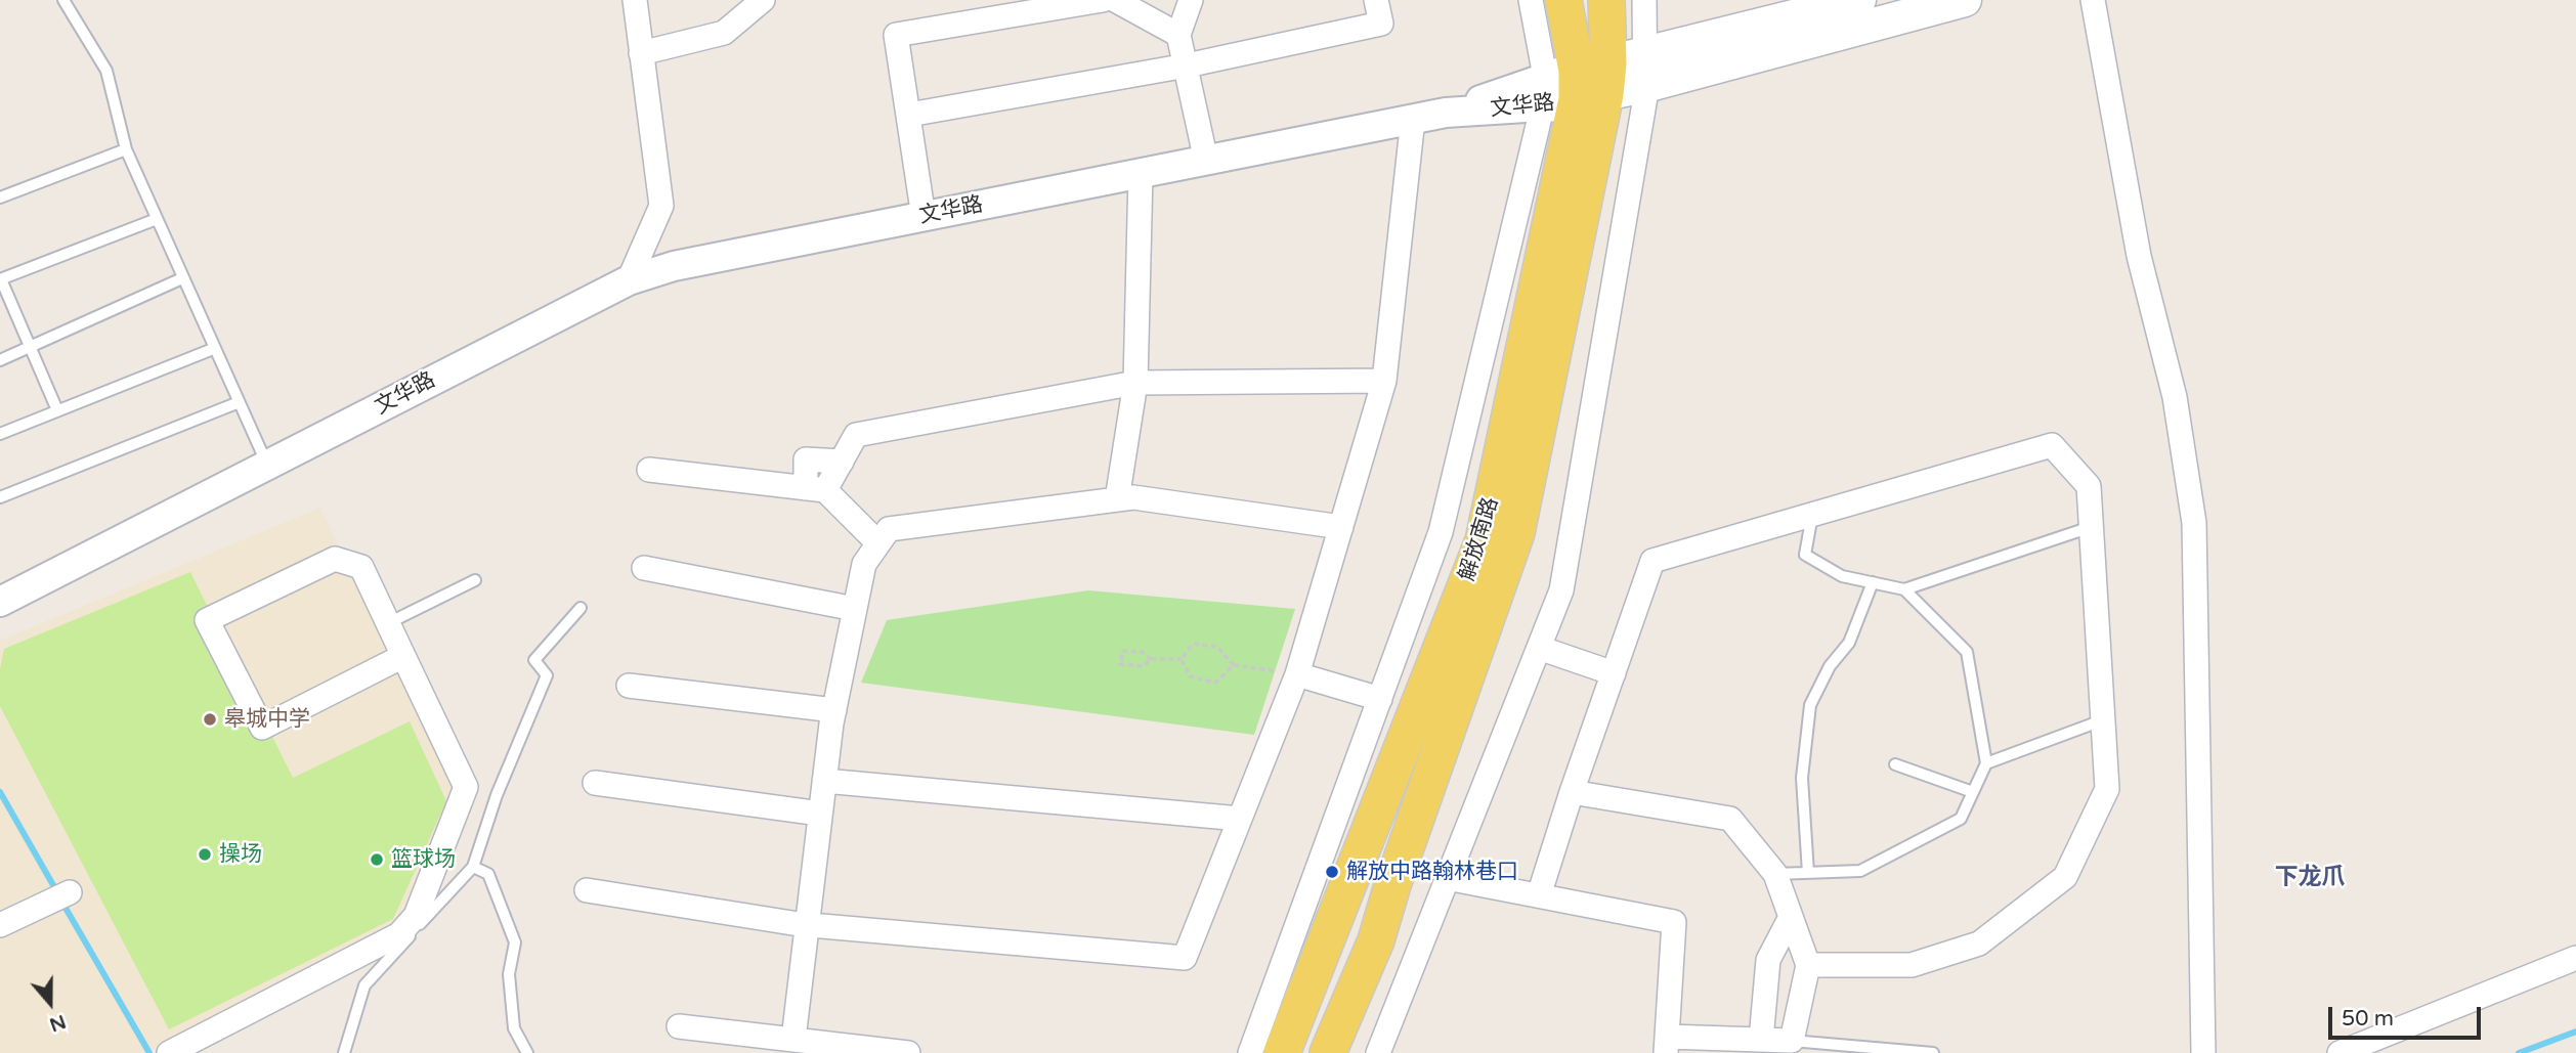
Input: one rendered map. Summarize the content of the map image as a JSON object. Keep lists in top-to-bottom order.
{
  "streets": {
    "main road": ["文华路", "解放南路"]
  },
  "crossings": [
    ["文华路", "解放南路"]
  ],
  "districts": ["下龙爪"],
  "places": [
    "皋城中学",
    "操场",
    "篮球场",
    "解放中路翰林巷口"
  ],
  "scale_bar": "50 m",
  "north": "bottom"
}
